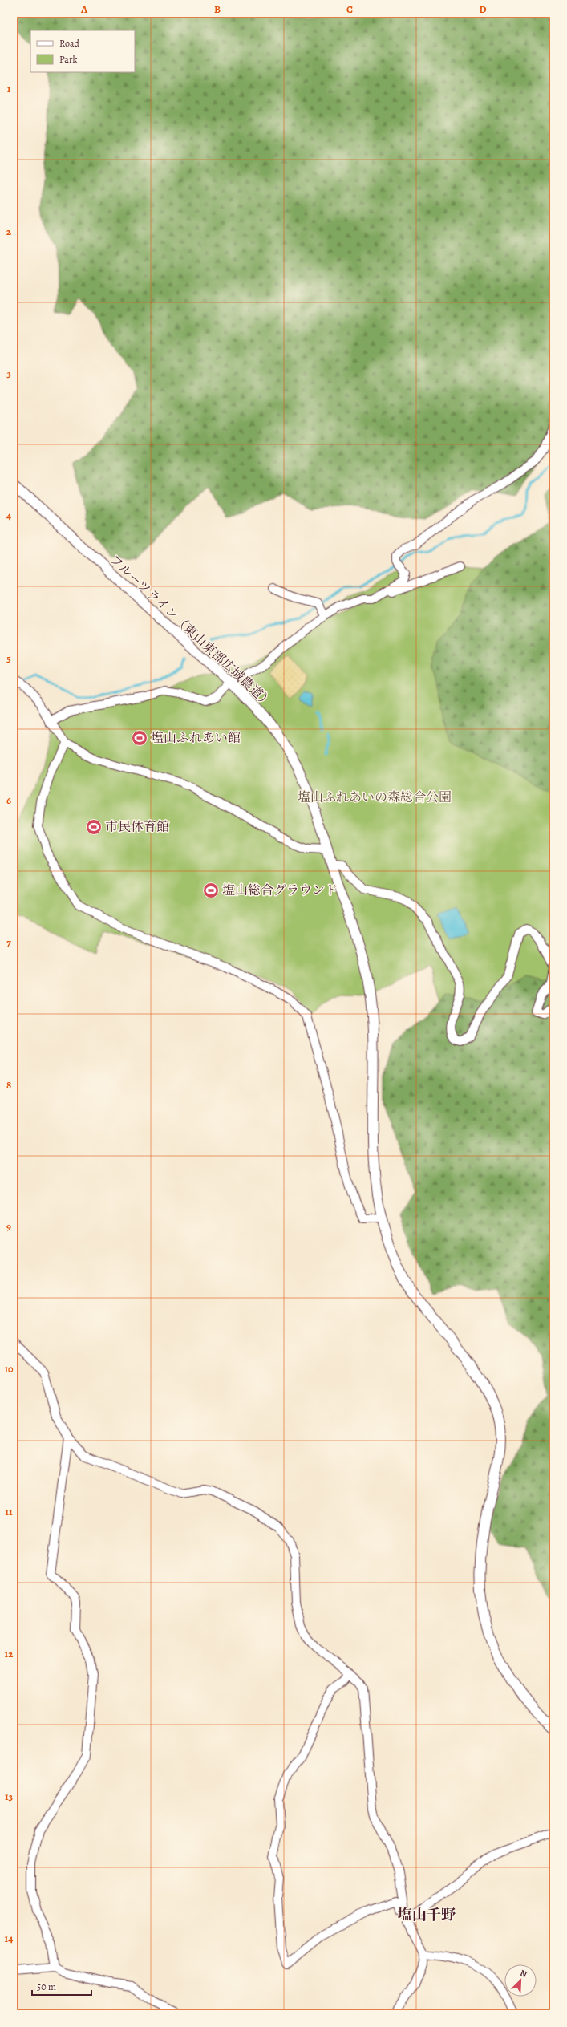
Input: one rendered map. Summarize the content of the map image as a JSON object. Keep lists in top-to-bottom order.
{
  "streets": {
    "street": ["フルーツライン（東山東部広域農道）"]
  },
  "districts": ["塩山千野"],
  "parks": ["塩山ふれあいの森総合公園"],
  "places": {
    "sports": ["塩山ふれあい館", "市民体育館", "塩山総合グラウンド"]
  },
  "legend": ["Road", "Park"],
  "scale_bar": "50 m",
  "north": "top right",
  "grid": {
    "columns": [
      "A",
      "B",
      "C",
      "D"
    ],
    "rows": [
      "1",
      "2",
      "3",
      "4",
      "5",
      "6",
      "7",
      "8",
      "9",
      "10",
      "11",
      "12",
      "13",
      "14"
    ]
  }
}
